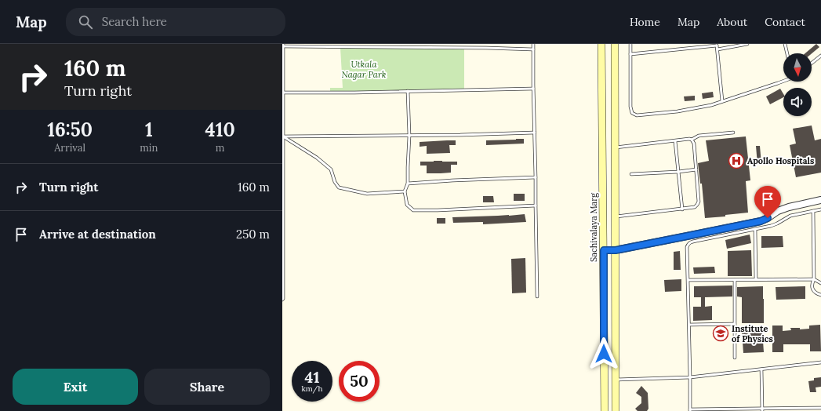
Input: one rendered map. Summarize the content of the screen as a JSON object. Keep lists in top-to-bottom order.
{
  "streets": {
    "main road": ["Sachivalaya Marg"]
  },
  "parks": ["Utkala Nagar Park"],
  "places": {
    "hospital": ["Apollo Hospitals"],
    "school or university": ["Institute of Physics"]
  },
  "north": "bottom",
  "page": {
    "header": "Map",
    "search": "Search here",
    "nav": [
      "Home",
      "Map",
      "About",
      "Contact"
    ],
    "turn": ["160 m", "Turn right"],
    "eta": [
      "16:50",
      "Arrival",
      "1",
      "min",
      "410",
      "m"
    ],
    "list": [
      {
        "name": "Turn right",
        "value": "160 m"
      },
      {
        "name": "Arrive at destination",
        "value": "250 m"
      }
    ],
    "speed": "41 km/h",
    "limit": "50",
    "buttons": ["Exit", "Share"]
  }
}
